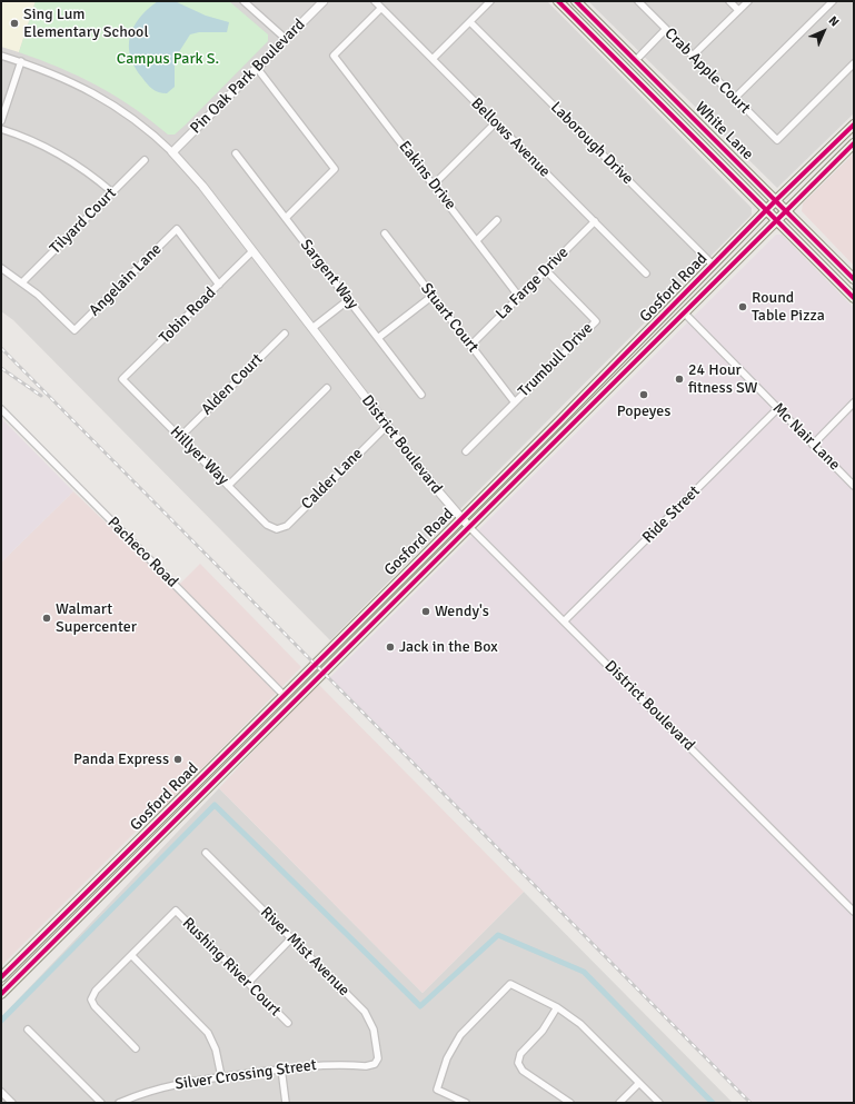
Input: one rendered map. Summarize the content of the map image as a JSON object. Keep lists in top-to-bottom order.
{
  "streets": {
    "main road": ["White Lane", "Gosford Road"],
    "street": [
      "Crab Apple Court",
      "Pin Oak Park Boulevard",
      "Bellows Avenue",
      "Laborough Drive",
      "Eakins Drive",
      "Tilyard Court",
      "Sargent Way",
      "Angelain Lane",
      "La Farge Drive",
      "Tobin Road",
      "Stuart Court",
      "Trumbull Drive",
      "Alden Court",
      "Mc Nair Lane",
      "District Boulevard",
      "Hillyer Way",
      "Calder Lane",
      "Ride Street",
      "Pacheco Road",
      "River Mist Avenue",
      "Rushing River Court",
      "Silver Crossing Street"
    ]
  },
  "crossings": [
    ["Pin Oak Park Boulevard", "District Boulevard"],
    ["White Lane", "Gosford Road"],
    ["Bellows Avenue", "Eakins Drive"],
    ["Bellows Avenue", "La Farge Drive"],
    ["Laborough Drive", "Gosford Road"],
    ["Eakins Drive", "La Farge Drive"],
    ["Tilyard Court", "Angelain Lane"],
    ["Angelain Lane", "Tobin Road"],
    ["La Farge Drive", "Stuart Court"],
    ["La Farge Drive", "Trumbull Drive"],
    ["Gosford Road", "Mc Nair Lane"],
    ["Gosford Road", "District Boulevard"],
    ["Gosford Road", "Pacheco Road"],
    ["Tobin Road", "District Boulevard"],
    ["Tobin Road", "Hillyer Way"],
    ["Stuart Court", "Trumbull Drive"],
    ["Alden Court", "Hillyer Way"],
    ["Mc Nair Lane", "Ride Street"],
    ["District Boulevard", "Calder Lane"],
    ["District Boulevard", "Ride Street"],
    ["Hillyer Way", "Calder Lane"],
    ["River Mist Avenue", "Silver Crossing Street"]
  ],
  "parks": ["Campus Park S."],
  "places": [
    "Sing Lum Elementary School",
    "Round Table Pizza",
    "24 Hour fitness SW",
    "Popeyes",
    "Wendy's",
    "Walmart Supercenter",
    "Jack in the Box",
    "Panda Express"
  ],
  "north": "top right"
}
